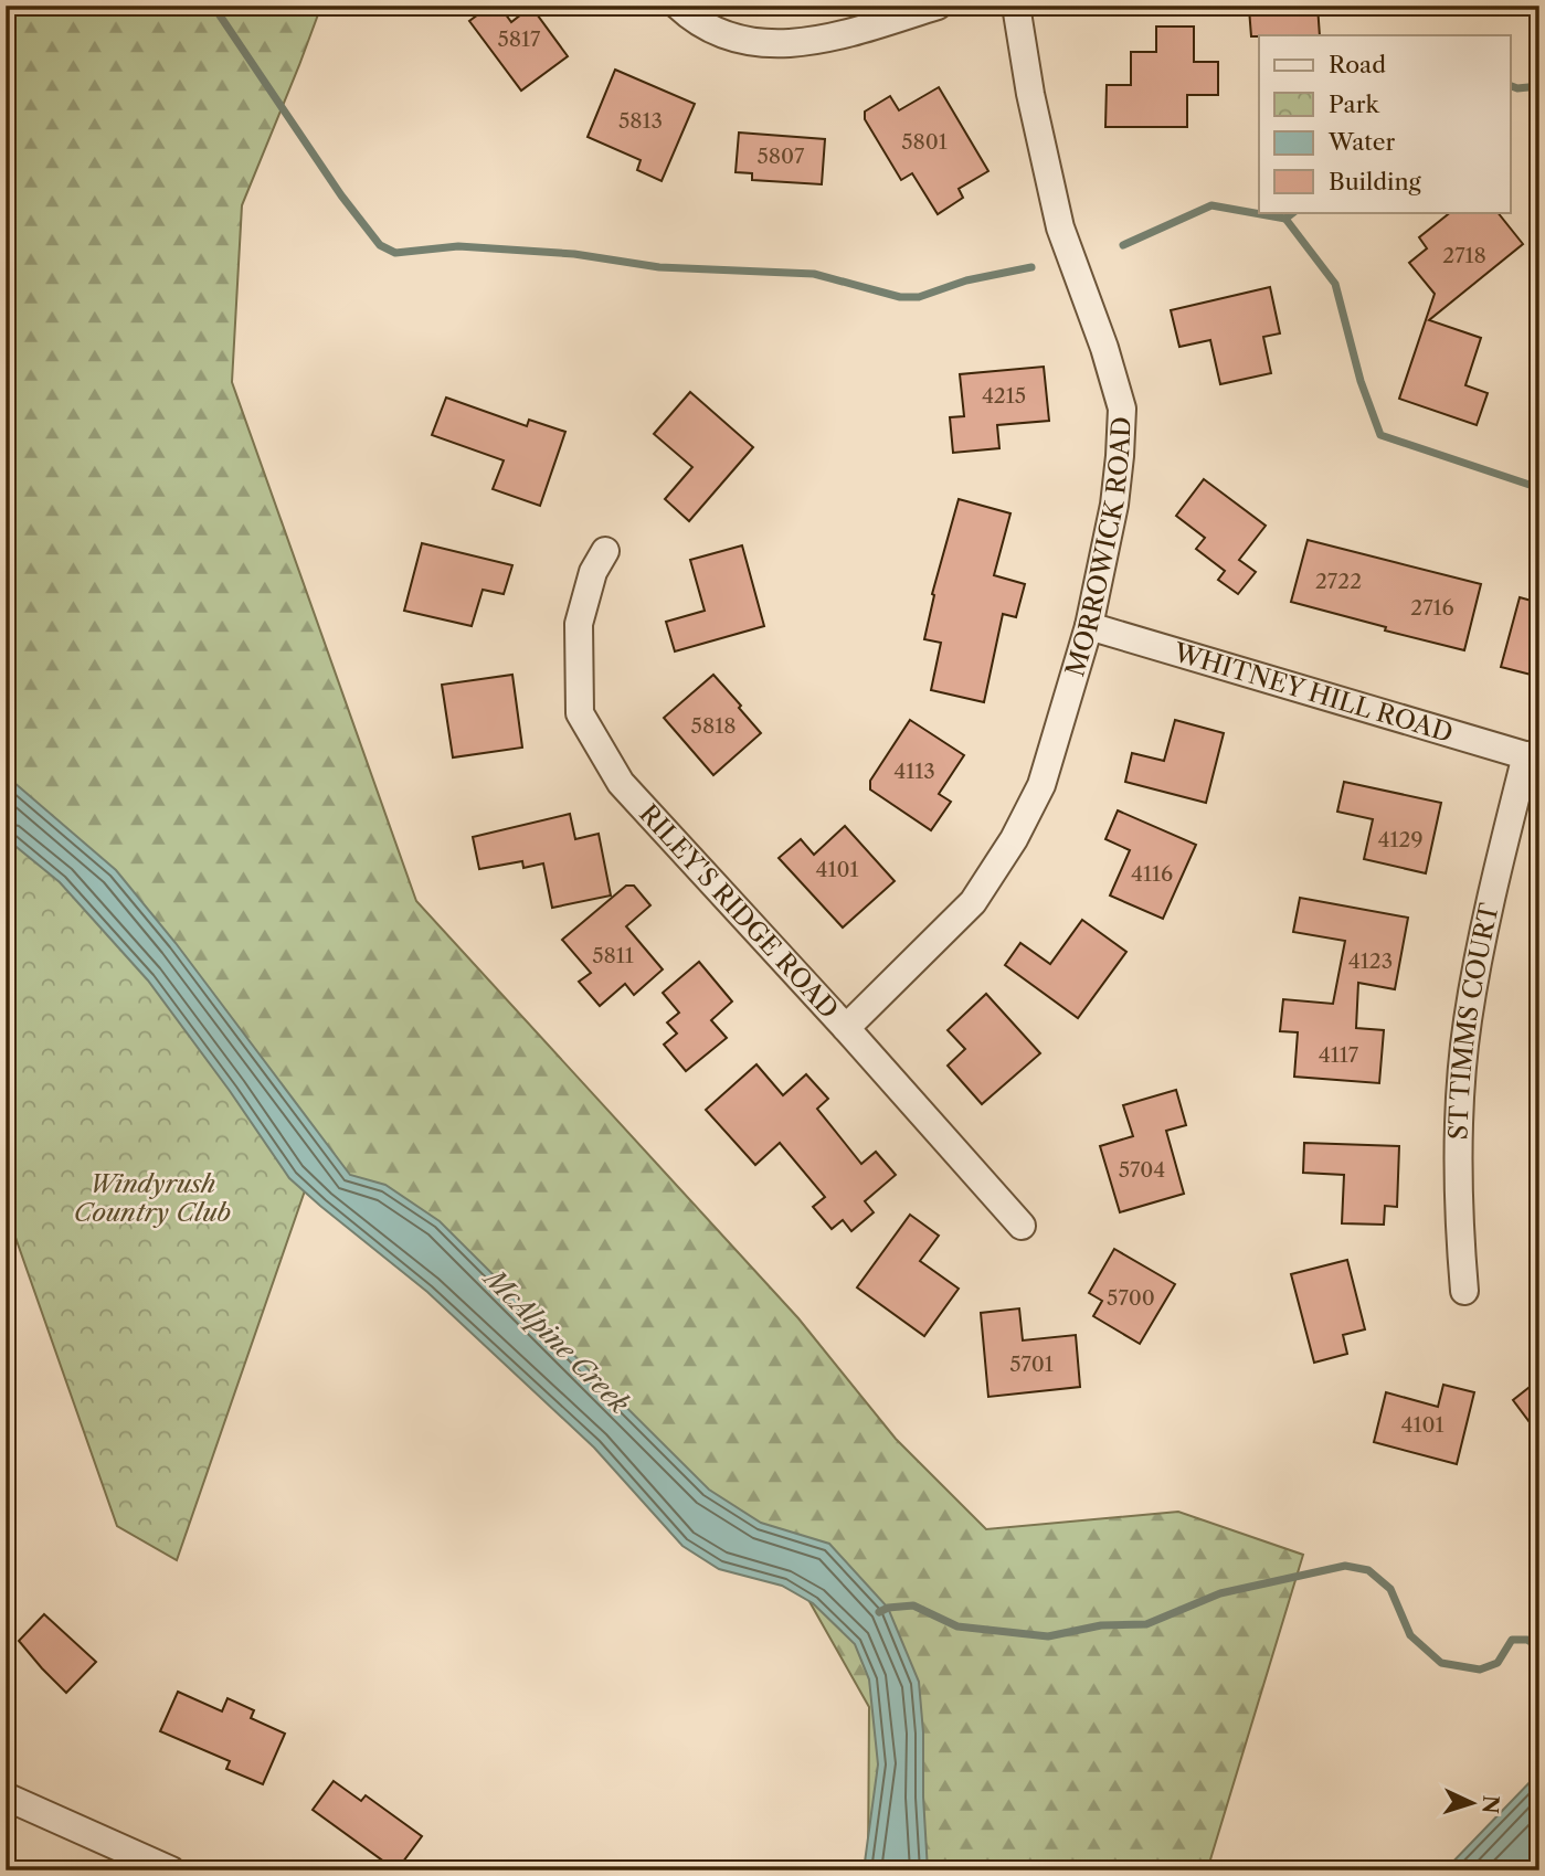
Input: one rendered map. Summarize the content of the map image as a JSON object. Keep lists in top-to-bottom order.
{
  "streets": {
    "street": [
      "MORROWICK ROAD",
      "WHITNEY HILL ROAD",
      "RILEY'S RIDGE ROAD",
      "ST TIMMS COURT"
    ]
  },
  "crossings": [
    ["MORROWICK ROAD", "WHITNEY HILL ROAD"],
    ["MORROWICK ROAD", "RILEY'S RIDGE ROAD"],
    ["WHITNEY HILL ROAD", "ST TIMMS COURT"]
  ],
  "water": ["McAlpine Creek"],
  "parks": ["Windyrush Country Club"],
  "house_numbers": [
    "5817",
    "5813",
    "5801",
    "5807",
    "2718",
    "4215",
    "2722",
    "2716",
    "5818",
    "4113",
    "4129",
    "4101",
    "4116",
    "5811",
    "4123",
    "4117",
    "5704",
    "5700",
    "5701",
    "4101"
  ],
  "legend": [
    "Road",
    "Park",
    "Water",
    "Building"
  ],
  "north": "right"
}
